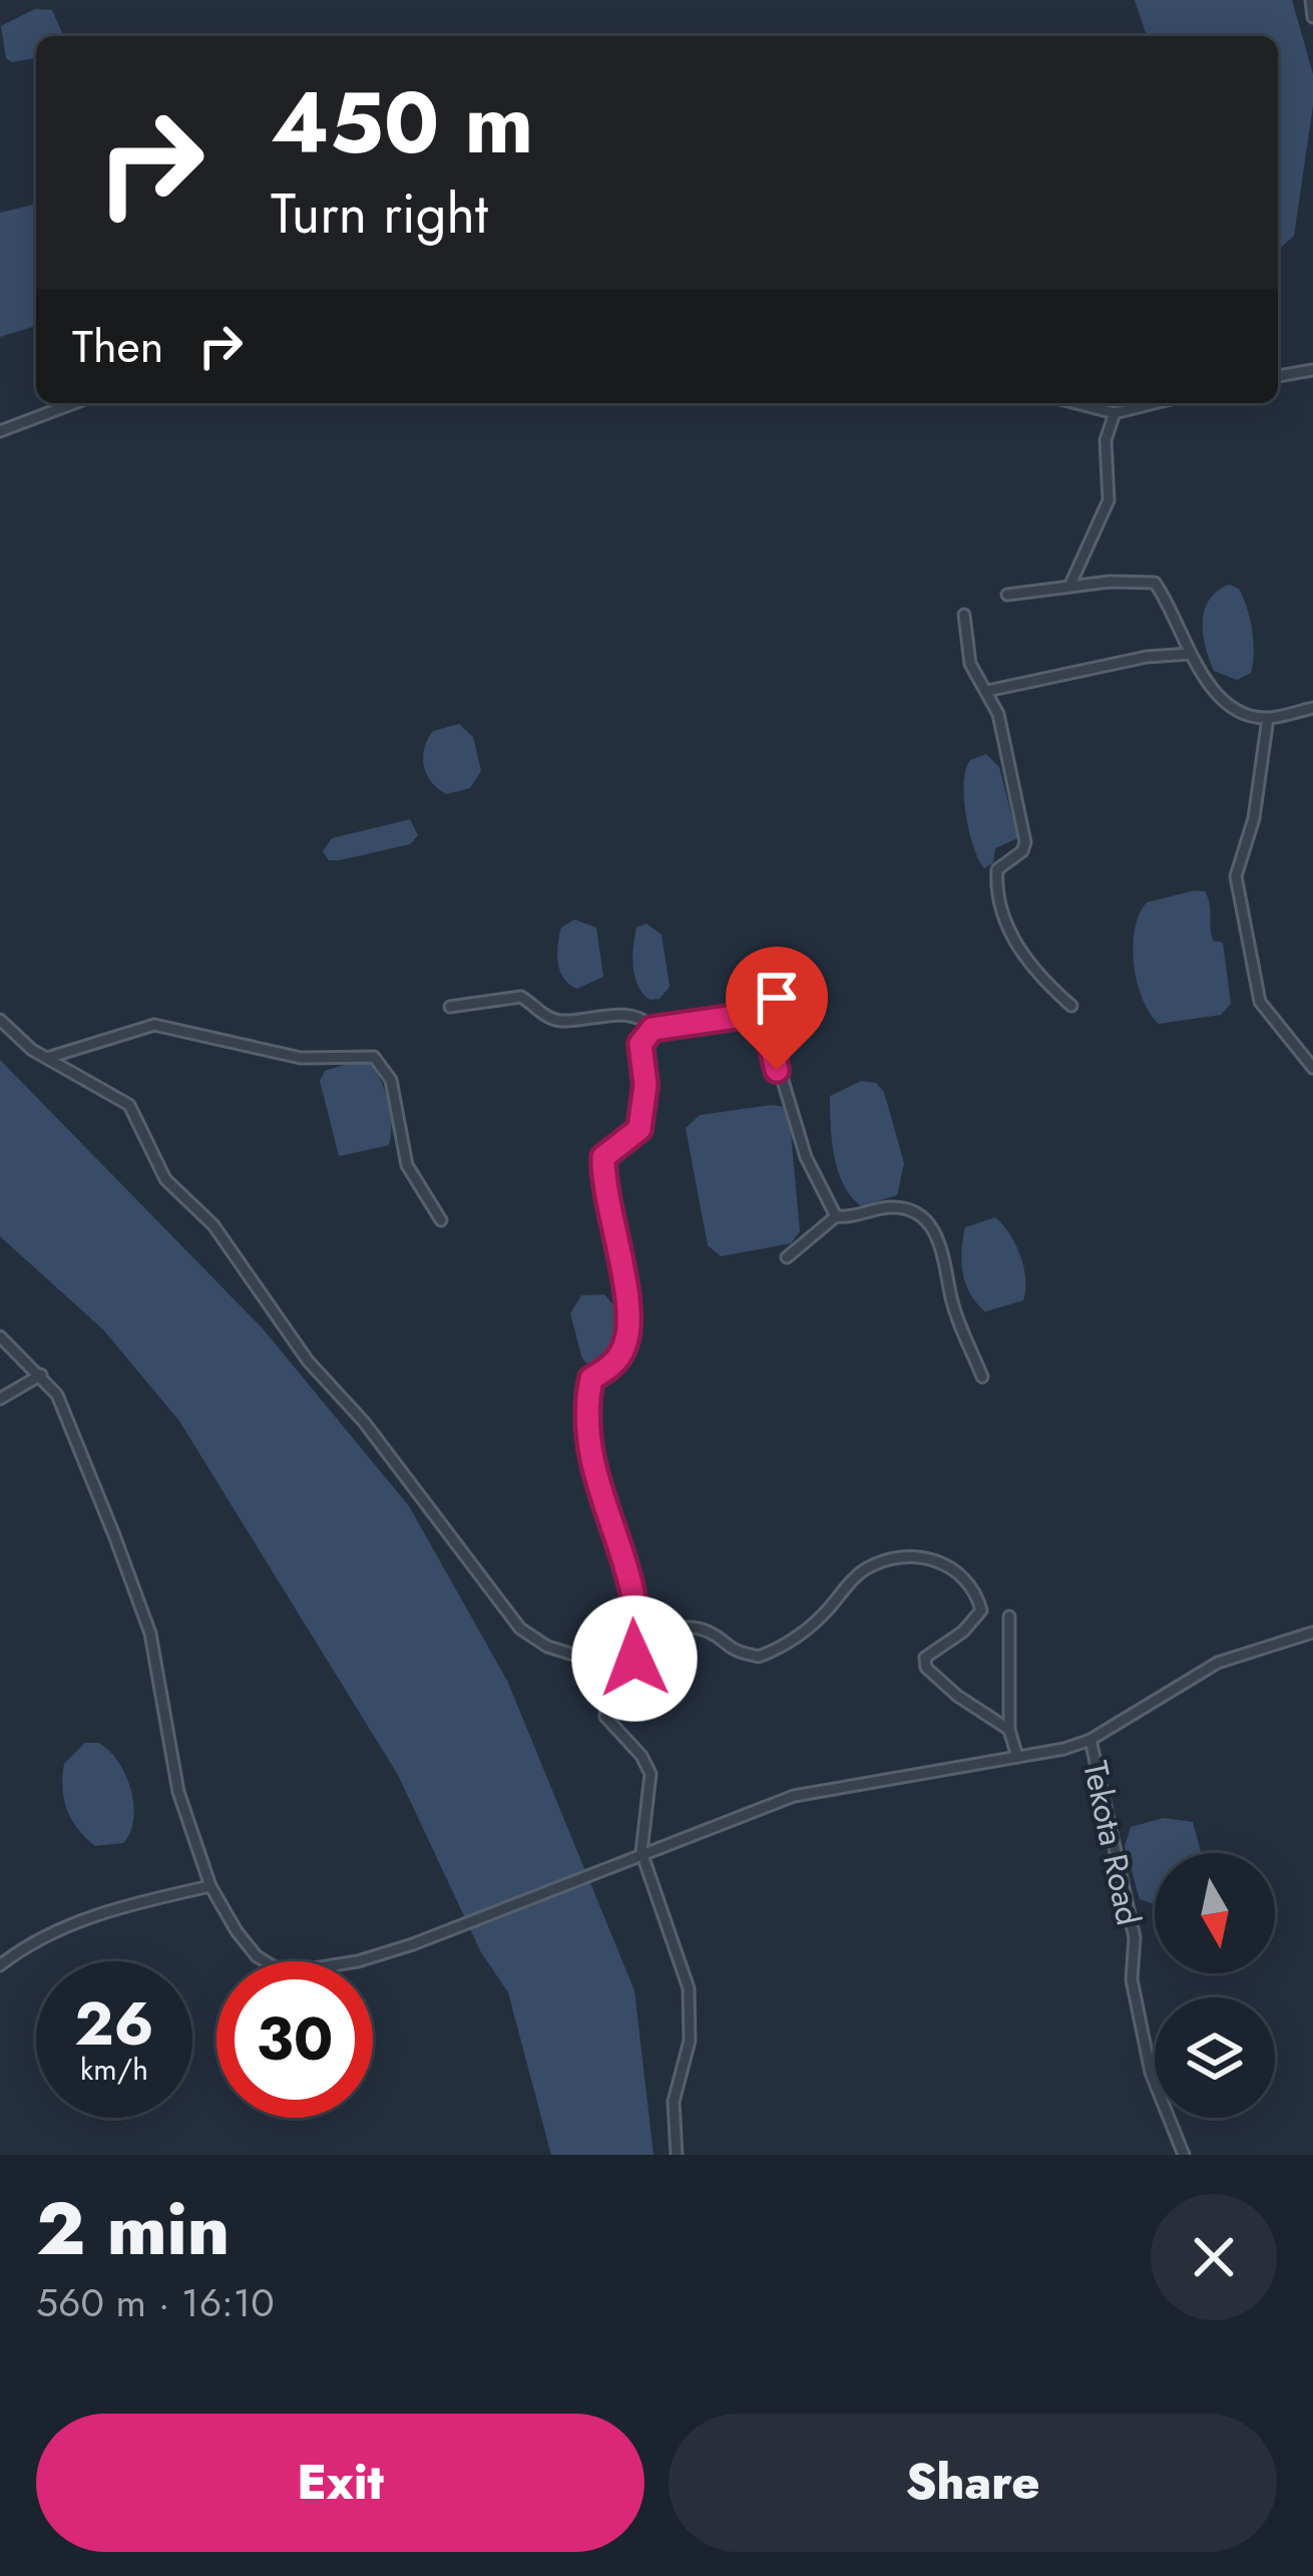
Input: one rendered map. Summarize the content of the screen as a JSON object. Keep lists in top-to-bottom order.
{
  "streets": {
    "street": ["Tekota Road"]
  },
  "north": "bottom",
  "page": {
    "turn": ["450 m", "Turn right"],
    "then": "Then",
    "speed": "26 km/h",
    "limit": "30",
    "heading": ["2 min", "560 m · 16:10"],
    "buttons": ["Exit", "Share"]
  }
}
